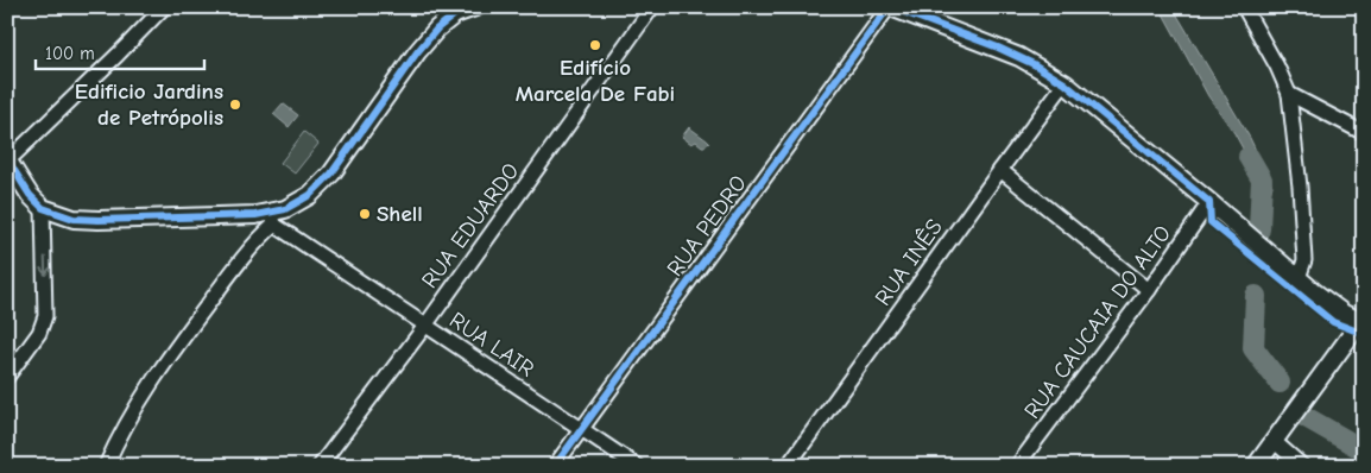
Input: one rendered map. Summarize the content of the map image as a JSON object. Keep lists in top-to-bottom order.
{
  "streets": {
    "street": [
      "RUA EDUARDO",
      "RUA PEDRO",
      "RUA INÊS",
      "RUA CAUCAIA DO ALTO",
      "RUA LAIR"
    ]
  },
  "crossings": [
    ["RUA EDUARDO", "RUA LAIR"],
    ["RUA PEDRO", "RUA LAIR"]
  ],
  "places": ["Edifício Marcela De Fabi", "Edificio Jardins de Petrópolis", "Shell"],
  "scale_bar": "100 m"
}
